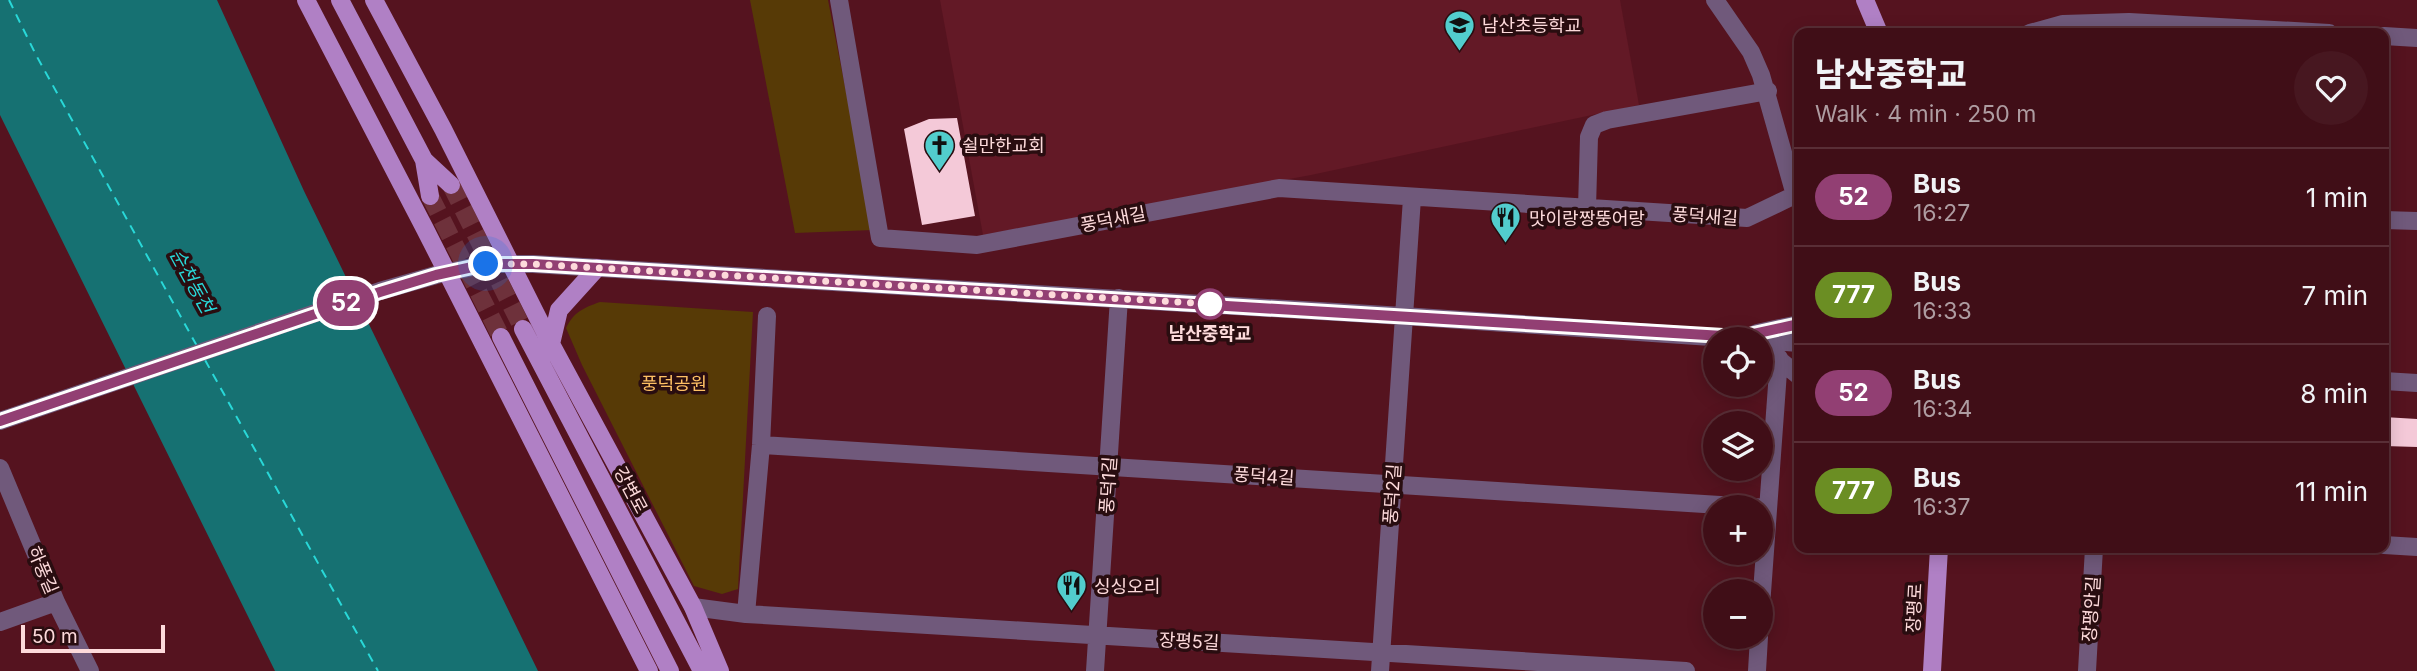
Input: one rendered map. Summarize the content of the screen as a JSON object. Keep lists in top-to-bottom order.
{
  "streets": {
    "main road": ["강변로", "장평로"],
    "street": [
      "풍덕새길",
      "풍덕4길",
      "풍덕1길",
      "풍덕2길",
      "하풍길",
      "장평안길",
      "장평5길"
    ]
  },
  "crossings": [
    ["풍덕새길", "풍덕2길"],
    ["풍덕4길", "풍덕1길"],
    ["풍덕4길", "풍덕2길"],
    ["풍덕1길", "장평5길"],
    ["풍덕2길", "장평5길"]
  ],
  "water": ["순천동천"],
  "parks": ["풍덕공원"],
  "places": {
    "school or university": ["남산초등학교"],
    "church": ["쉴만한교회"],
    "restaurant": ["맛이랑짱뚱어랑", "싱싱오리"],
    "other": ["남산중학교"]
  },
  "lines": ["bus line 52"],
  "scale_bar": "50 m",
  "page": {
    "on_map": "52",
    "heading": ["남산중학교", "Walk · 4 min · 250 m"],
    "list": [
      {
        "mark": "52",
        "name": "Bus",
        "note": "16:27",
        "value": "1 min"
      },
      {
        "mark": "777",
        "name": "Bus",
        "note": "16:33",
        "value": "7 min"
      },
      {
        "mark": "52",
        "name": "Bus",
        "note": "16:34",
        "value": "8 min"
      },
      {
        "mark": "777",
        "name": "Bus",
        "note": "16:37",
        "value": "11 min"
      }
    ],
    "map_buttons": ["+", "−"],
    "scale": "50 m"
  }
}
